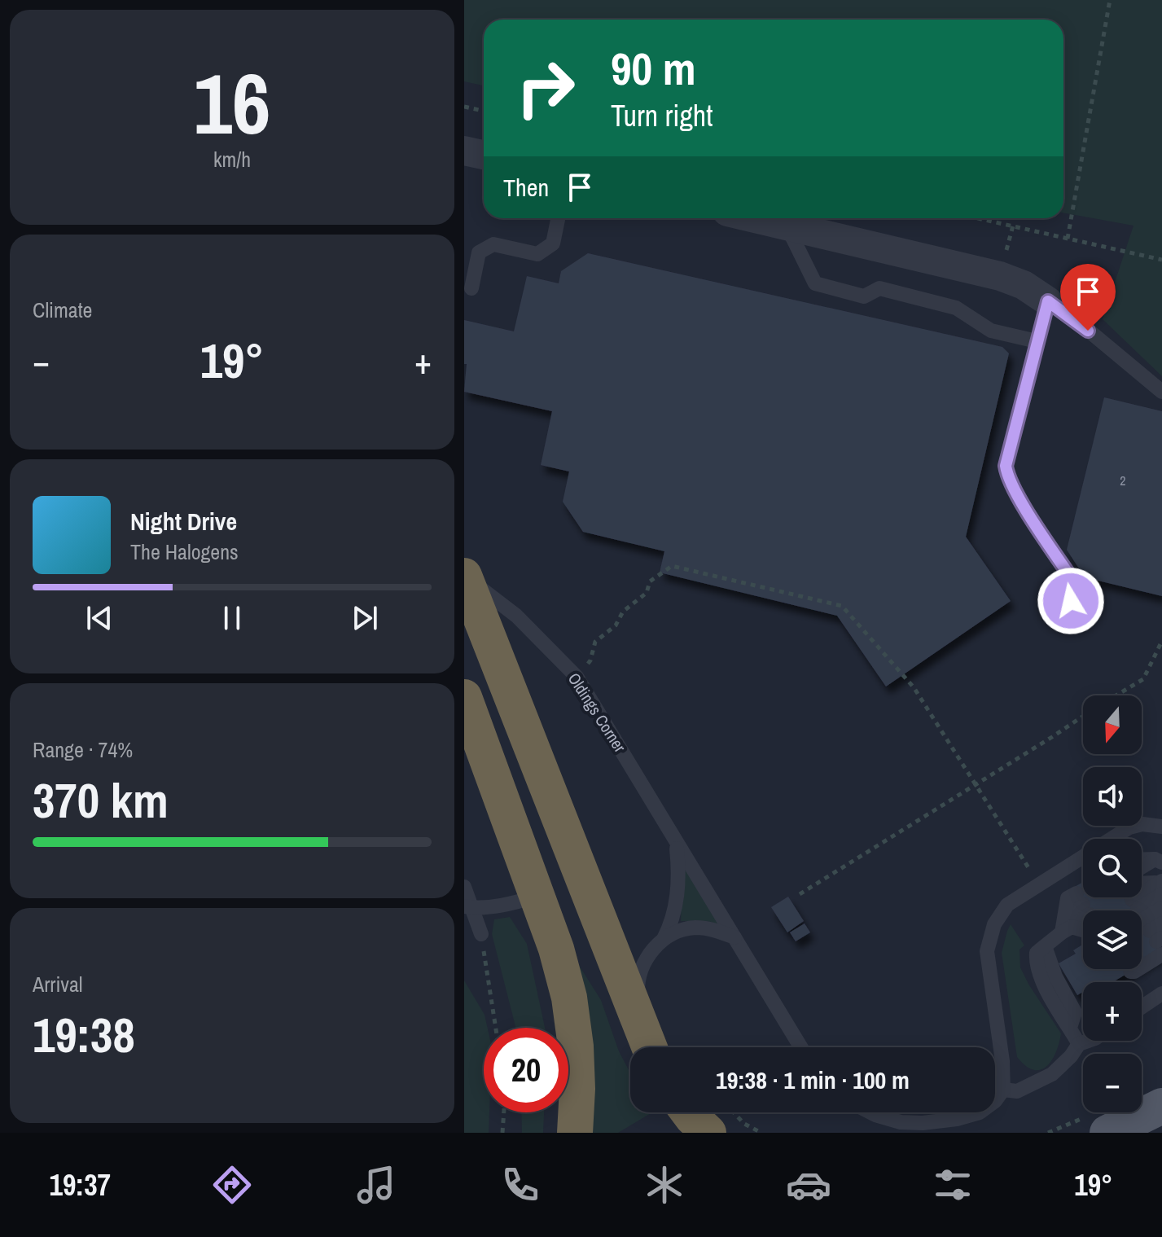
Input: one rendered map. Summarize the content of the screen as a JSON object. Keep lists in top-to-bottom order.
{
  "streets": {
    "lane": ["Oldings Corner"]
  },
  "house_numbers": ["2"],
  "north": "bottom",
  "page": {
    "tile": [
      ["16", "km/h"],
      "Climate",
      ["Range · 74%", "370 km"],
      ["Arrival", "19:38"]
    ],
    "turn": ["90 m", "Turn right"],
    "then": "Then",
    "heat": ["−", "19°", "+"],
    "song": ["Night Drive", "The Halogens"],
    "map_buttons": ["+", "−"],
    "limit": "20",
    "trip": "19:38 · 1 min · 100 m",
    "tabs": ["19:37", "19°"]
  }
}
